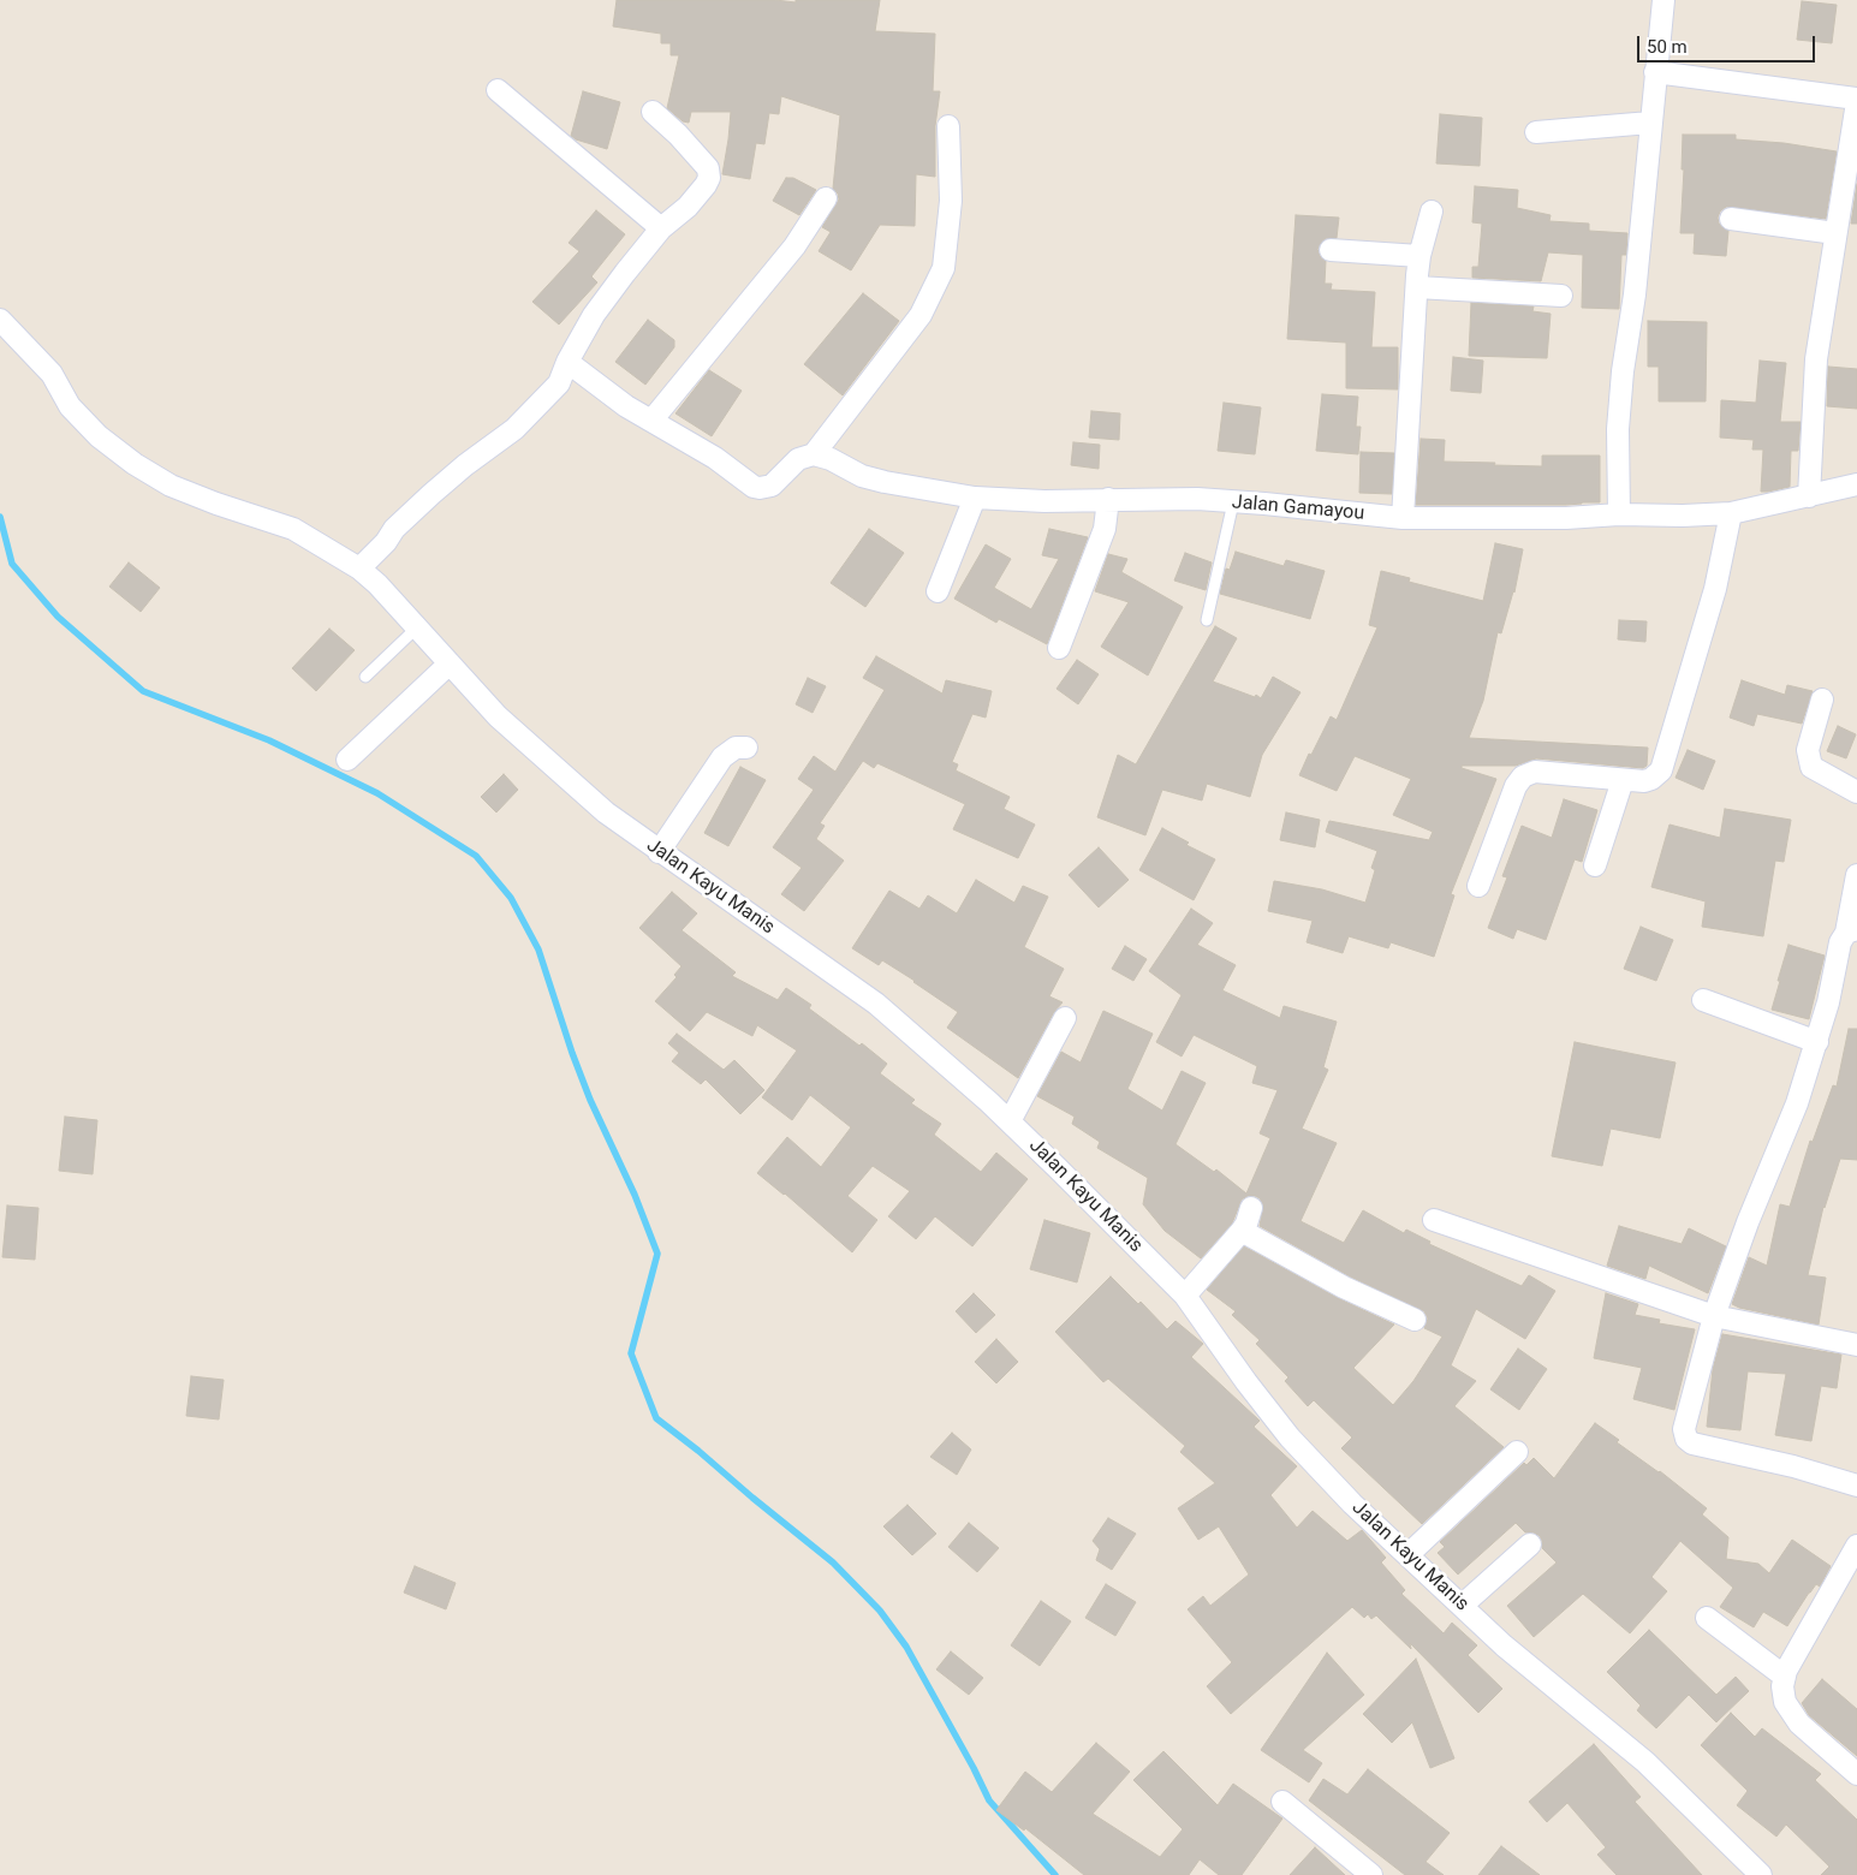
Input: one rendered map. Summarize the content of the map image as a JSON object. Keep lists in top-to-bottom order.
{
  "streets": {
    "street": ["Jalan Gamayou", "Jalan Kayu Manis"]
  },
  "scale_bar": "50 m"
}
